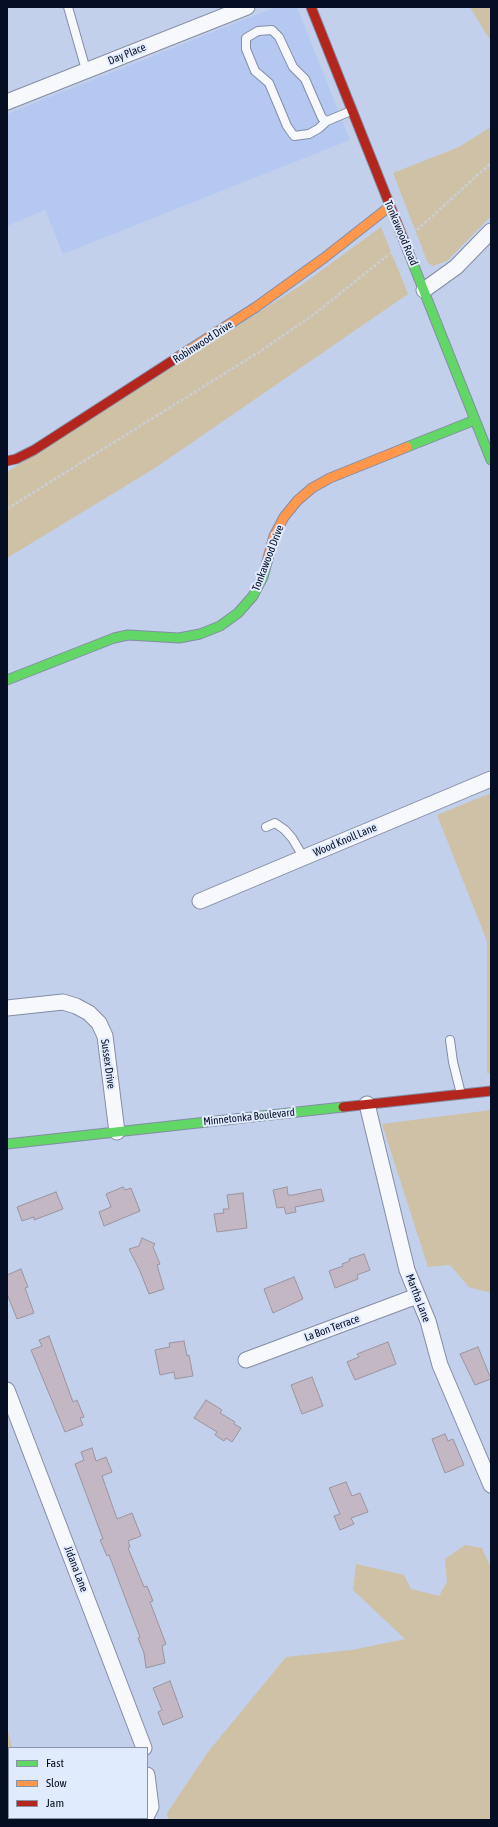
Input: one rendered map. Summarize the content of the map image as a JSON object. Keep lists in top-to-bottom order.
{
  "streets": {
    "street": [
      "Day Place",
      "Tonkawood Road",
      "Robinwood Drive",
      "Tonkawood Drive",
      "Wood Knoll Lane",
      "Sussex Drive",
      "Minnetonka Boulevard",
      "Martha Lane",
      "La Bon Terrace",
      "Jidana Lane"
    ]
  },
  "crossings": [
    ["Tonkawood Road", "Robinwood Drive"],
    ["Tonkawood Road", "Tonkawood Drive"],
    ["Sussex Drive", "Minnetonka Boulevard"],
    ["Minnetonka Boulevard", "Martha Lane"],
    ["Martha Lane", "La Bon Terrace"]
  ],
  "legend": ["Fast", "Slow", "Jam"]
}
